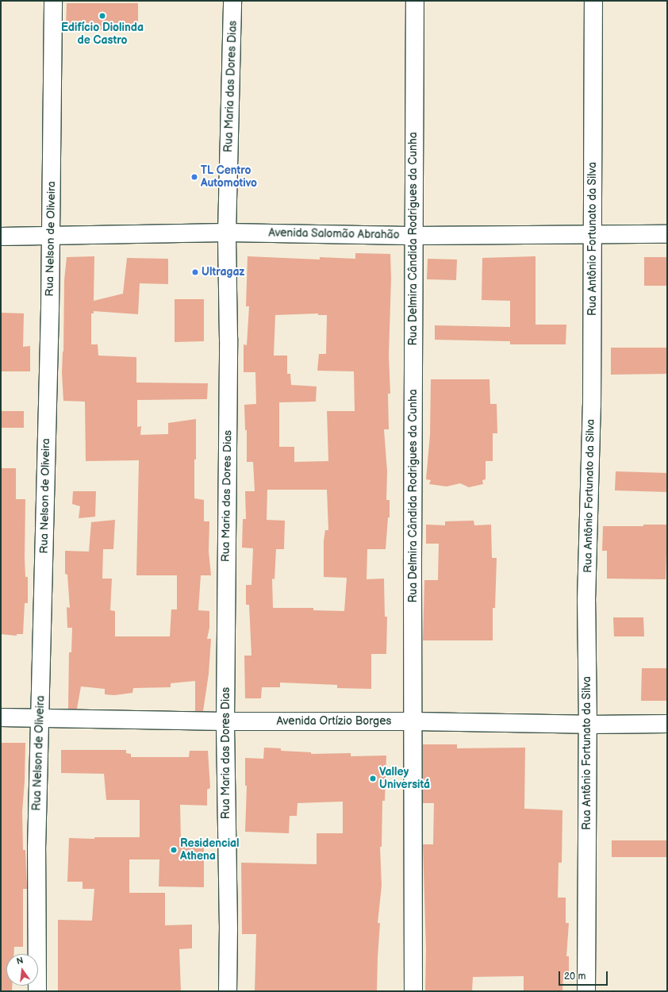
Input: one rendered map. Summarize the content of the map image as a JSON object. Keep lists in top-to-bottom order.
{
  "streets": {
    "street": [
      "Rua Maria das Dores Dias",
      "Avenida Salomão Abrahão",
      "Rua Nelson de Oliveira",
      "Rua Delmira Cândida Rodrigues da Cunha",
      "Rua Antônio Fortunato da Silva",
      "Avenida Ortízio Borges"
    ]
  },
  "crossings": [
    ["Rua Maria das Dores Dias", "Avenida Salomão Abrahão"],
    ["Rua Maria das Dores Dias", "Avenida Ortízio Borges"],
    ["Avenida Salomão Abrahão", "Rua Nelson de Oliveira"],
    ["Avenida Salomão Abrahão", "Rua Delmira Cândida Rodrigues da Cunha"],
    ["Avenida Salomão Abrahão", "Rua Antônio Fortunato da Silva"],
    ["Rua Nelson de Oliveira", "Avenida Ortízio Borges"],
    ["Rua Delmira Cândida Rodrigues da Cunha", "Avenida Ortízio Borges"],
    ["Rua Antônio Fortunato da Silva", "Avenida Ortízio Borges"]
  ],
  "places": [
    "Edifício Diolinda de Castro",
    "TL Centro Automotivo",
    "Ultragaz",
    "Valley Universitá",
    "Residencial Athena"
  ],
  "scale_bar": "20 m",
  "north": "top"
}
